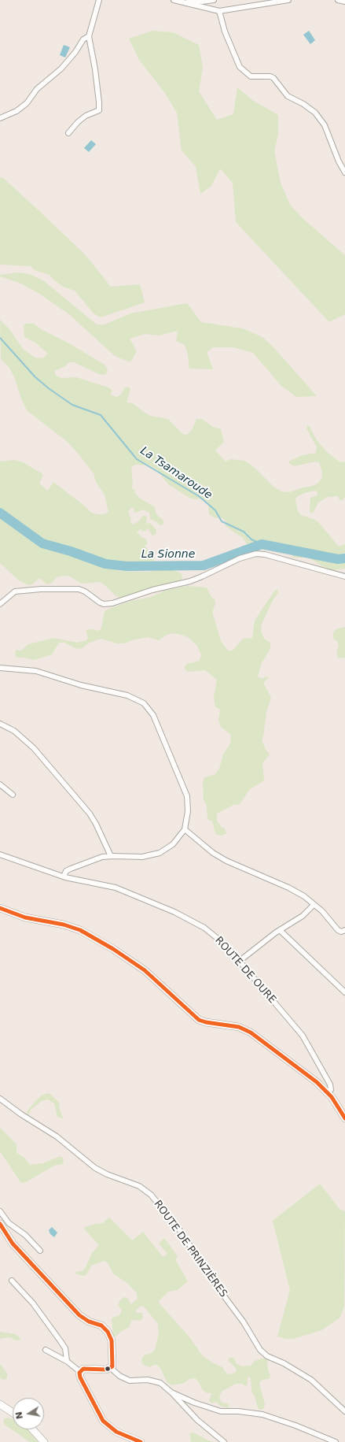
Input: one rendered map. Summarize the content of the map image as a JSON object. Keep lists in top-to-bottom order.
{
  "streets": {
    "street": ["ROUTE DE OURE", "ROUTE DE PRINZIÈRES"]
  },
  "water": ["La Tsamaroude", "La Sionne"],
  "north": "left"
}
